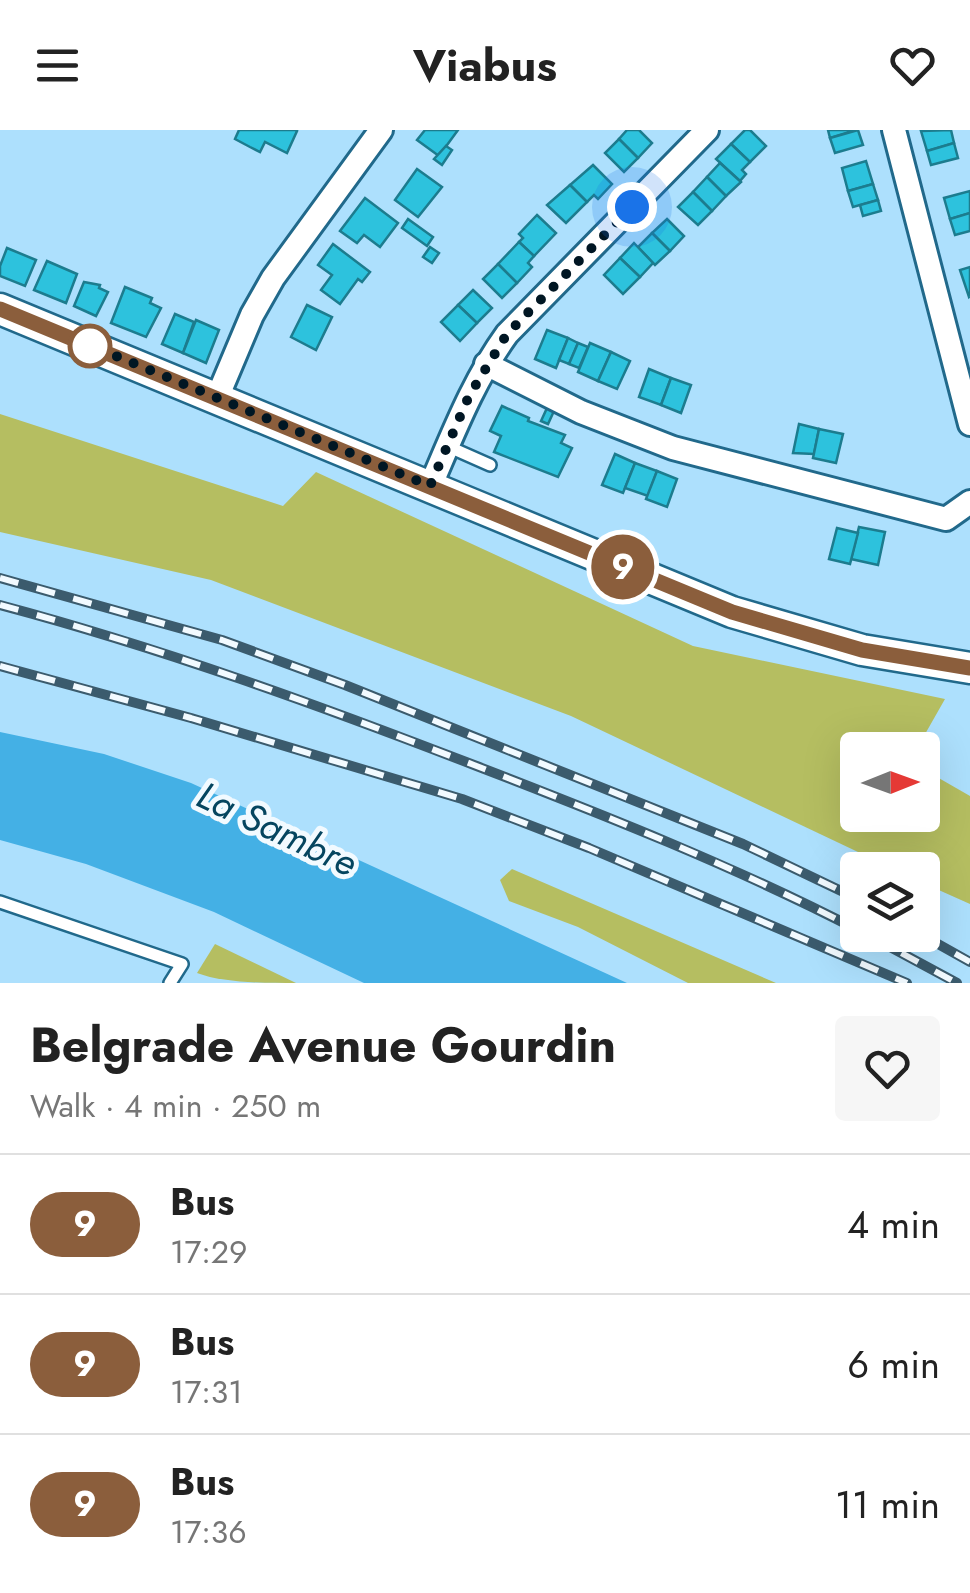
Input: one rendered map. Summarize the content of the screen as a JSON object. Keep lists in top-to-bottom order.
{
  "water": ["La Sambre"],
  "lines": ["bus line 9"],
  "north": "right",
  "page": {
    "header": "Viabus",
    "on_map": "9",
    "heading": ["Belgrade Avenue Gourdin", "Walk · 4 min · 250 m"],
    "list": [
      {
        "mark": "9",
        "name": "Bus",
        "note": "17:29",
        "value": "4 min"
      },
      {
        "mark": "9",
        "name": "Bus",
        "note": "17:31",
        "value": "6 min"
      },
      {
        "mark": "9",
        "name": "Bus",
        "note": "17:36",
        "value": "11 min"
      }
    ]
  }
}
